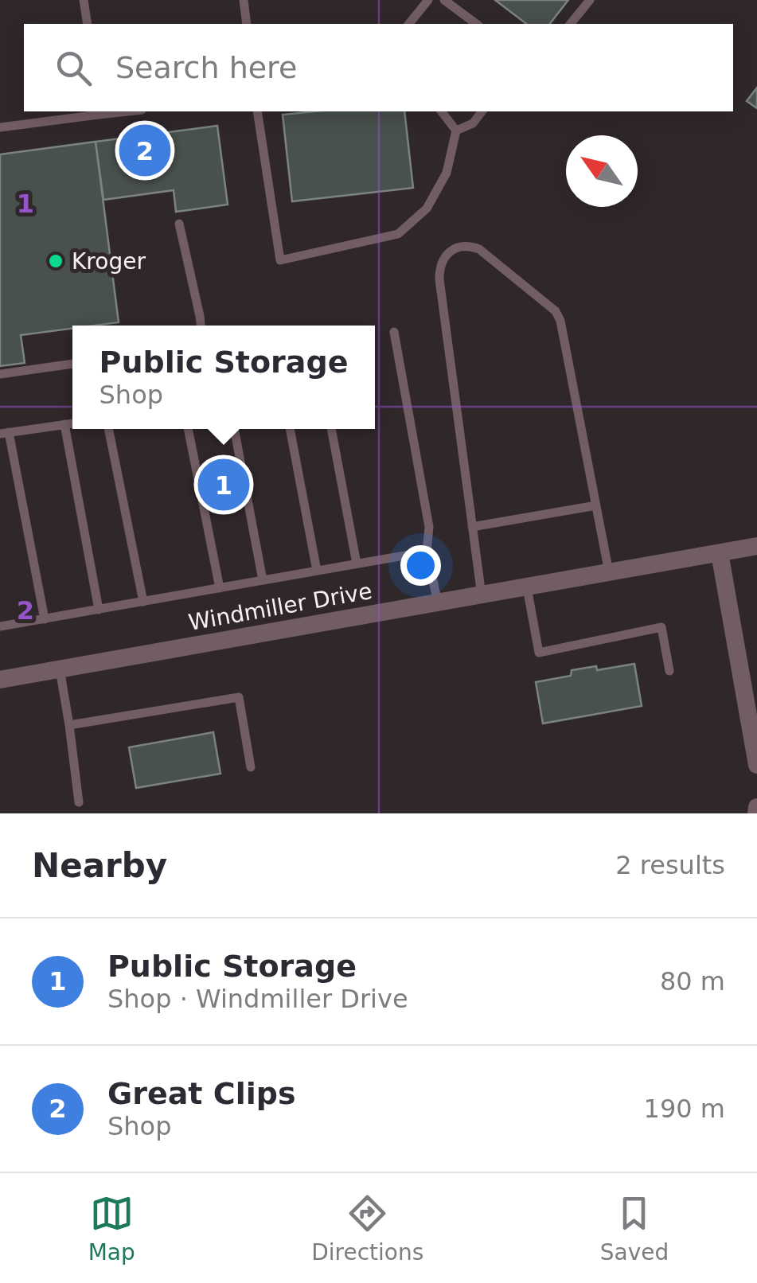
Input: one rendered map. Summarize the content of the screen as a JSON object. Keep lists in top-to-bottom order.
{
  "streets": {
    "street": ["Windmiller Drive"]
  },
  "places": ["Kroger"],
  "north": "top left",
  "page": {
    "search": "Search here",
    "pins": ["2", "1"],
    "popup": ["Public Storage", "Shop"],
    "heading": ["Nearby", "2 results"],
    "list": [
      {
        "mark": "1",
        "name": "Public Storage",
        "note": "Shop · Windmiller Drive",
        "value": "80 m"
      },
      {
        "mark": "2",
        "name": "Great Clips",
        "note": "Shop",
        "value": "190 m"
      }
    ],
    "nav": ["Map", "Directions", "Saved"]
  },
  "grid": {
    "rows": ["1", "2"]
  }
}
